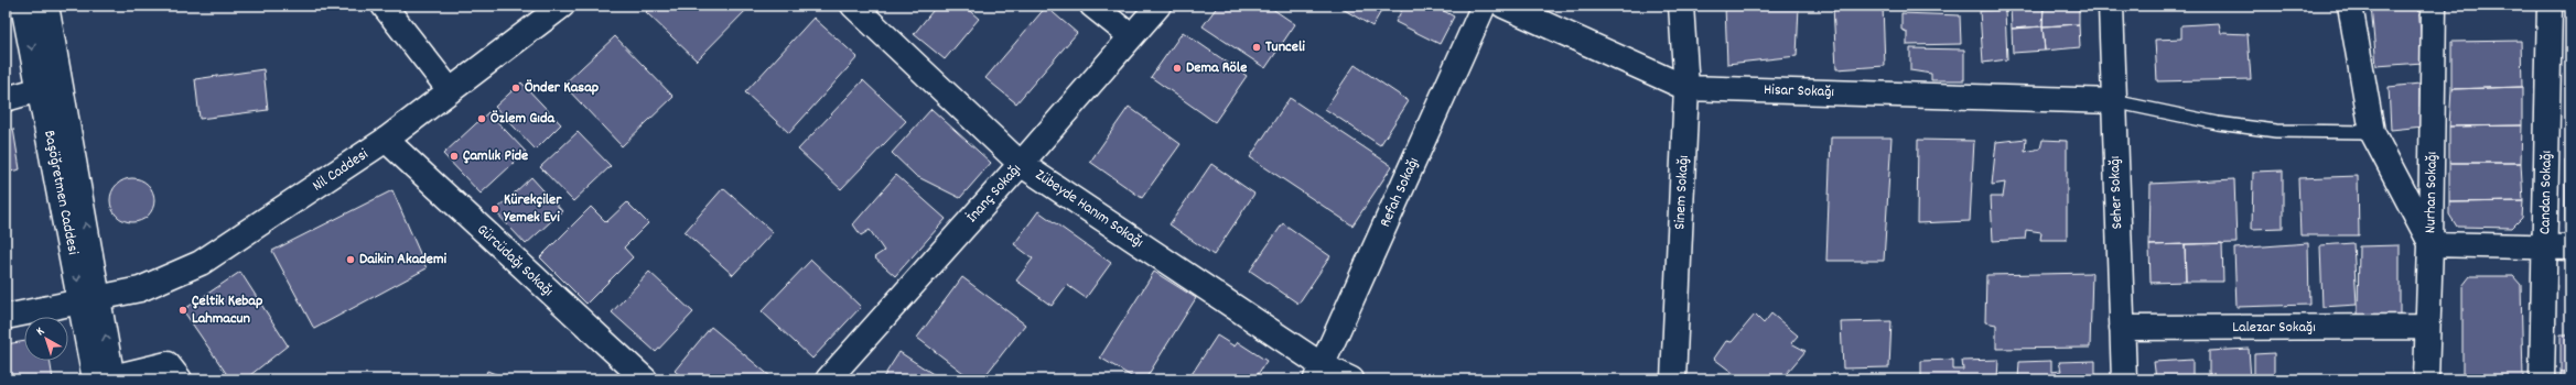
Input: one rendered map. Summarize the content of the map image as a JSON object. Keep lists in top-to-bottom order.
{
  "streets": {
    "street": [
      "Hisar Sokağı",
      "Nil Caddesi",
      "Başöğretmen Caddesi",
      "Refah Sokağı",
      "Sinem Sokağı",
      "Seher Sokağı",
      "Nurhan Sokağı",
      "Candan Sokağı",
      "İnanç Sokağı",
      "Zübeyde Hanım Sokağı",
      "Gürcüdağı Sokağı",
      "Lalezar Sokağı"
    ]
  },
  "crossings": [
    ["Hisar Sokağı", "Sinem Sokağı"],
    ["Hisar Sokağı", "Seher Sokağı"],
    ["Nil Caddesi", "Başöğretmen Caddesi"],
    ["Nil Caddesi", "Gürcüdağı Sokağı"],
    ["Refah Sokağı", "Zübeyde Hanım Sokağı"],
    ["Seher Sokağı", "Lalezar Sokağı"],
    ["Nurhan Sokağı", "Lalezar Sokağı"],
    ["İnanç Sokağı", "Zübeyde Hanım Sokağı"]
  ],
  "places": [
    "Tunceli",
    "Dema Röle",
    "Önder Kasap",
    "Özlem Gıda",
    "Çamlık Pide",
    "Kürekçiler Yemek Evi",
    "Daikin Akademi",
    "Çeltik Kebap Lahmacun"
  ],
  "north": "top left"
}
